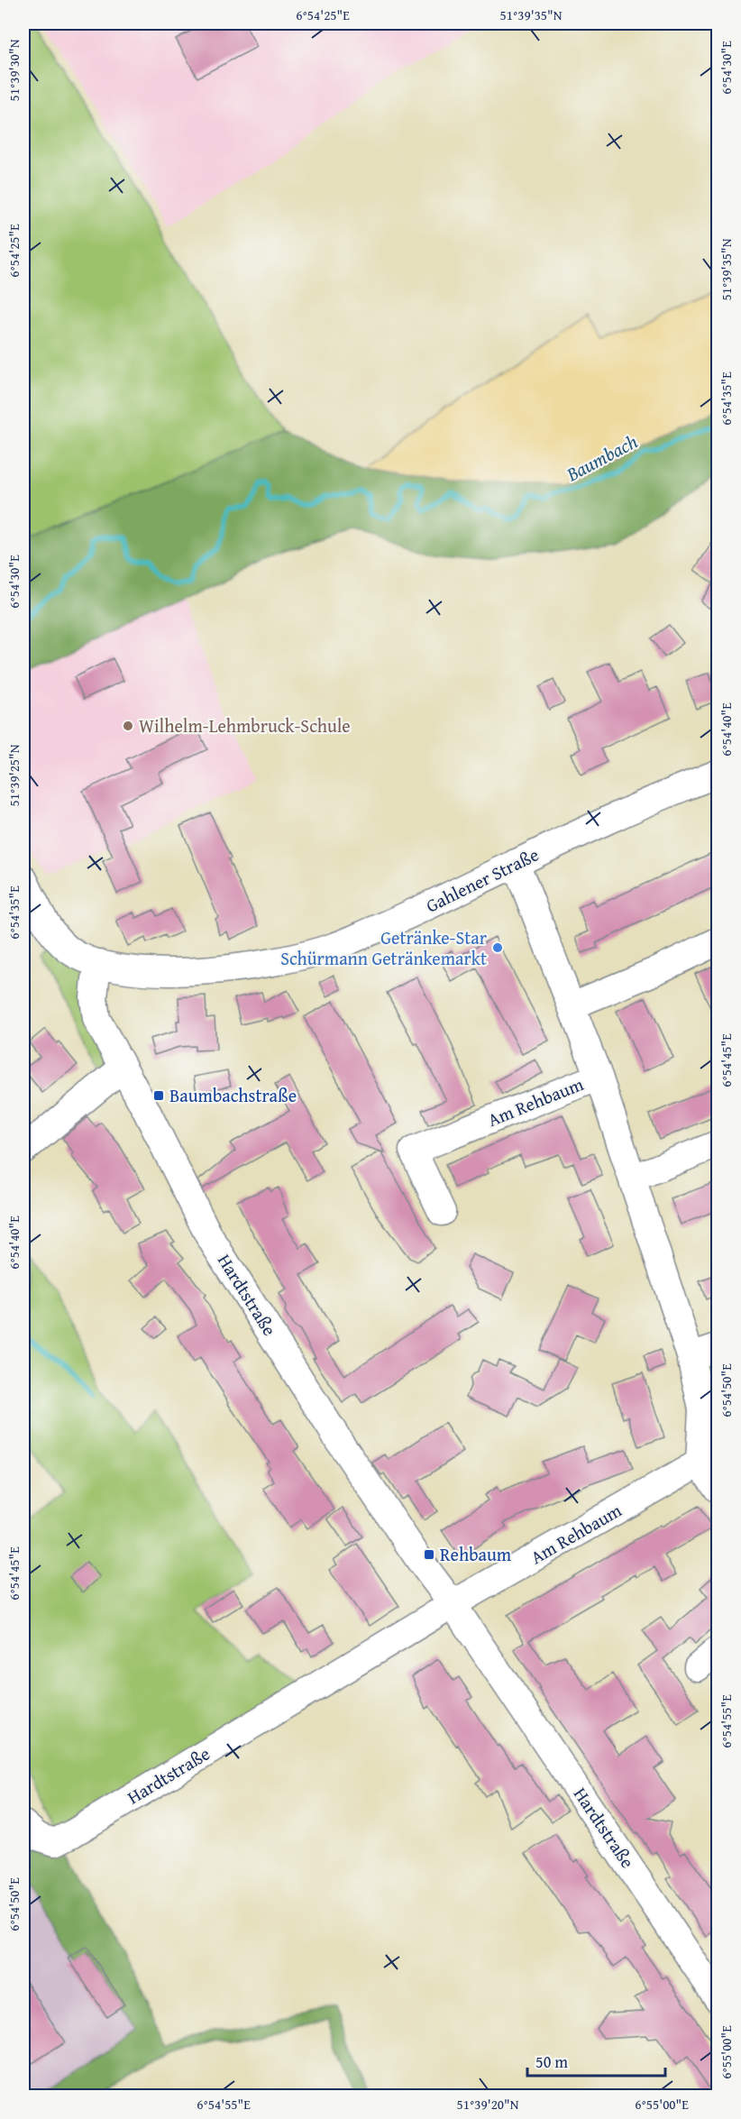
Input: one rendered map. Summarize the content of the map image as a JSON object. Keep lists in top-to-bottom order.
{
  "streets": {
    "street": ["Gahlener Straße", "Am Rehbaum", "Hardtstraße"]
  },
  "crossings": [
    ["Gahlener Straße", "Am Rehbaum"],
    ["Gahlener Straße", "Hardtstraße"],
    ["Am Rehbaum", "Hardtstraße"]
  ],
  "water": ["Baumbach"],
  "places": {
    "other": ["Wilhelm-Lehmbruck-Schule", "Getränke-Star Schürmann Getränkemarkt"],
    "transit": ["Baumbachstraße", "Rehbaum"]
  },
  "scale_bar": "50 m",
  "coordinates": [
    "6°54'25\"E",
    "51°39'35\"N",
    "6°54'30\"E",
    "51°39'30\"N",
    "6°54'35\"E",
    "6°54'40\"E",
    "51°39'25\"N",
    "6°54'45\"E",
    "6°54'50\"E",
    "6°54'55\"E",
    "6°55'00\"E",
    "51°39'20\"N"
  ]
}
